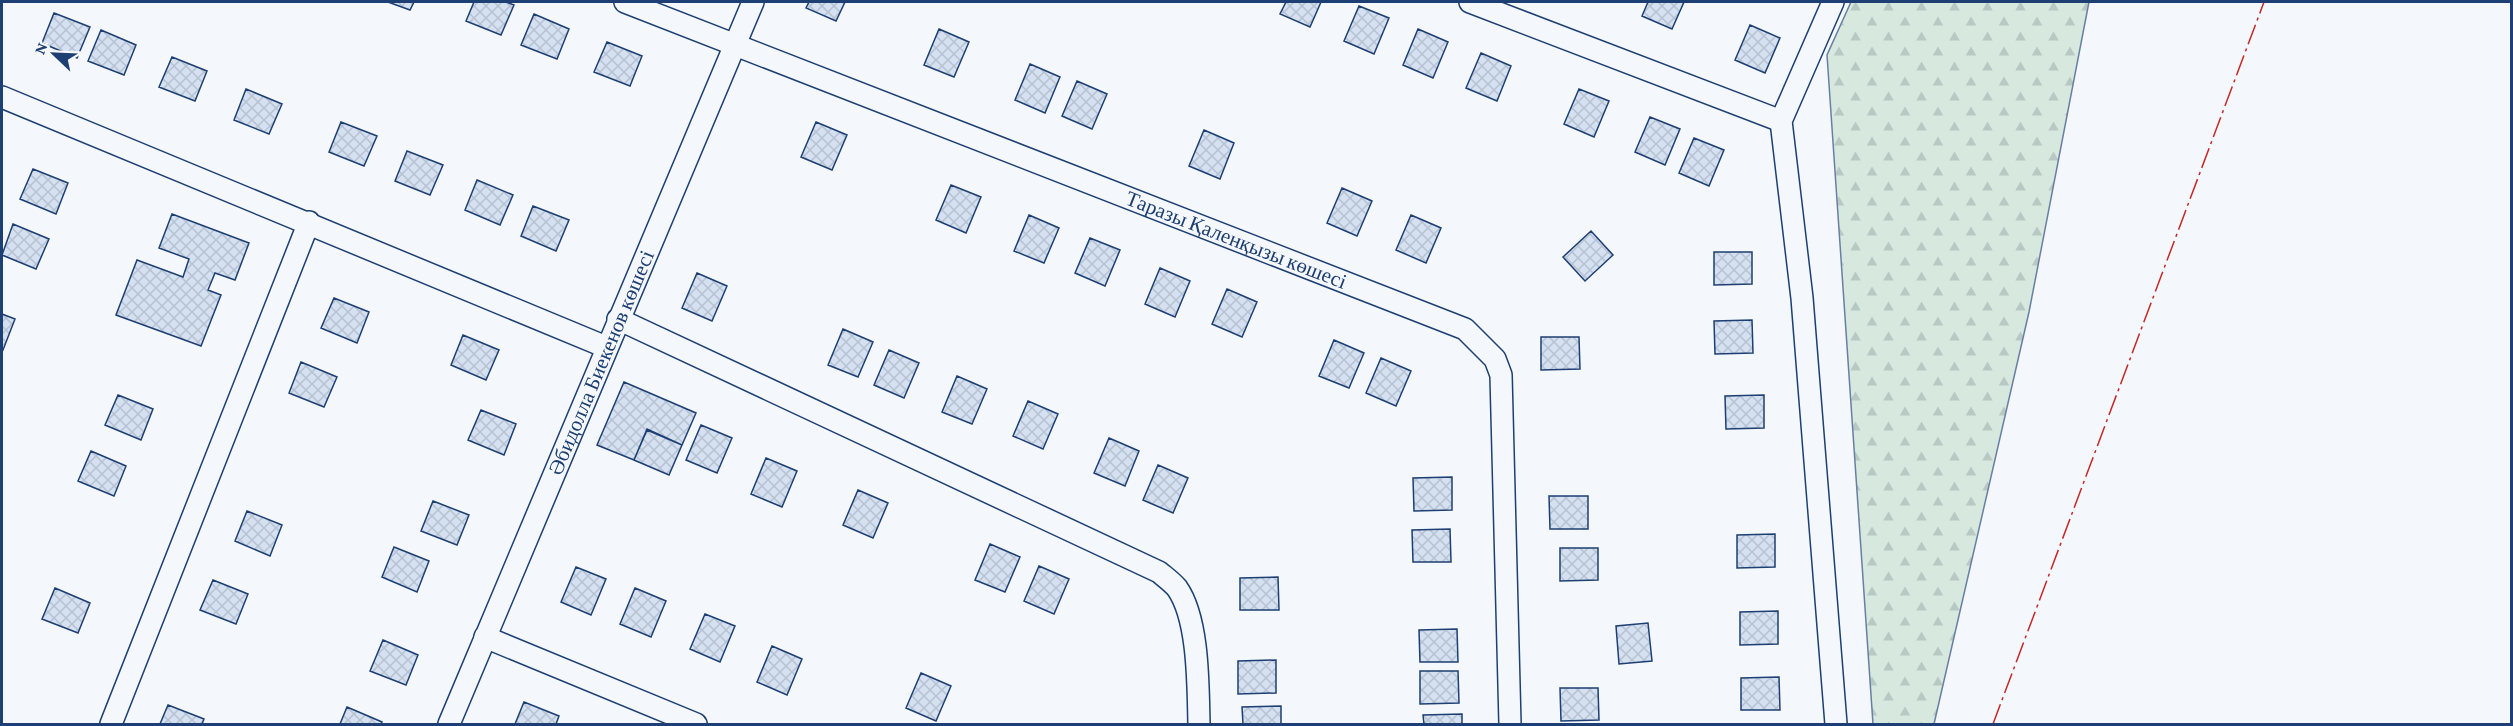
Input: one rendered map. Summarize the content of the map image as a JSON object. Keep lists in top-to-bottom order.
{
  "streets": {
    "street": ["Таразы Қаленқызы көшесі", "Әбидолла Биекенов көшесі"]
  },
  "crossings": [
    ["Таразы Қаленқызы көшесі", "Әбидолла Биекенов көшесі"]
  ],
  "north": "top left"
}
